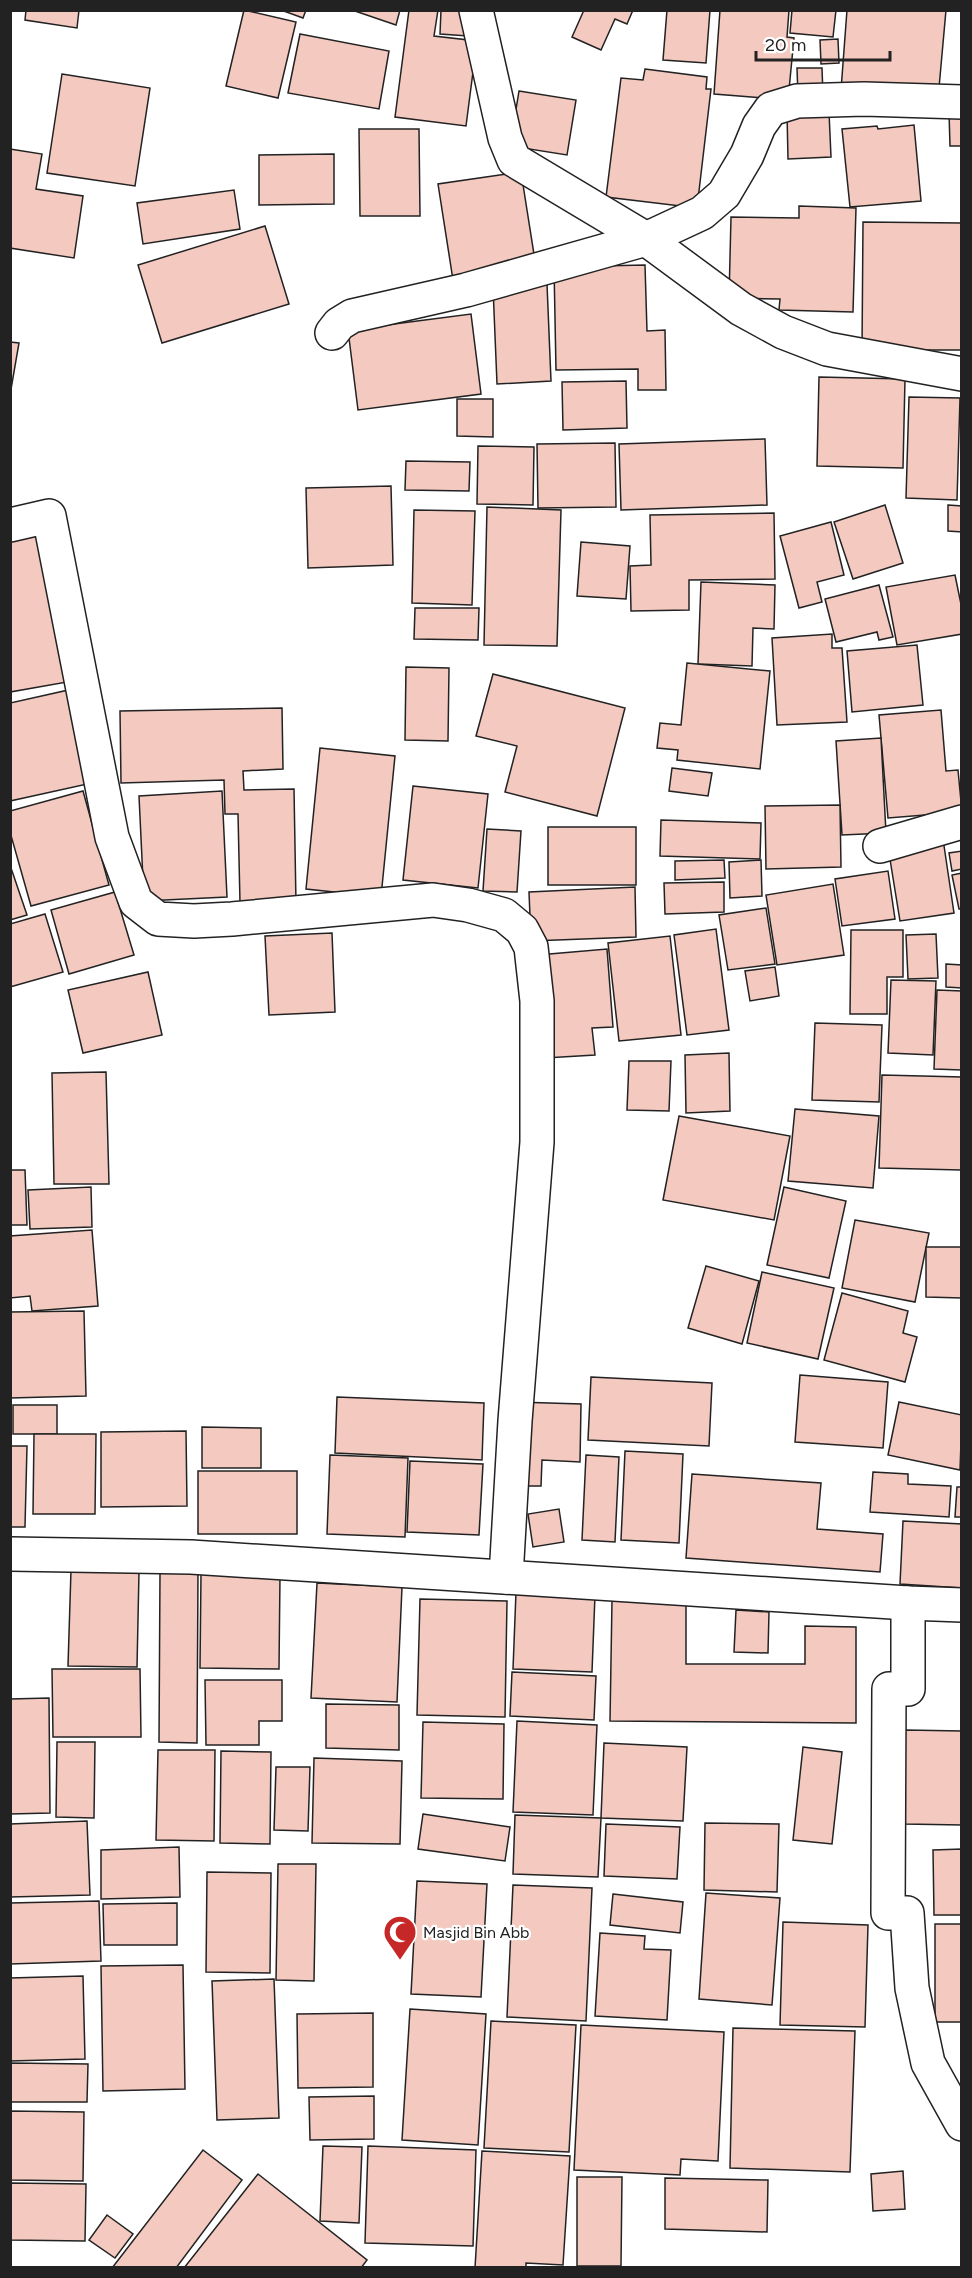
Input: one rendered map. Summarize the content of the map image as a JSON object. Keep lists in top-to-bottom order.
{
  "places": {
    "mosque": ["Masjid Bin Abb"]
  },
  "scale_bar": "20 m"
}
